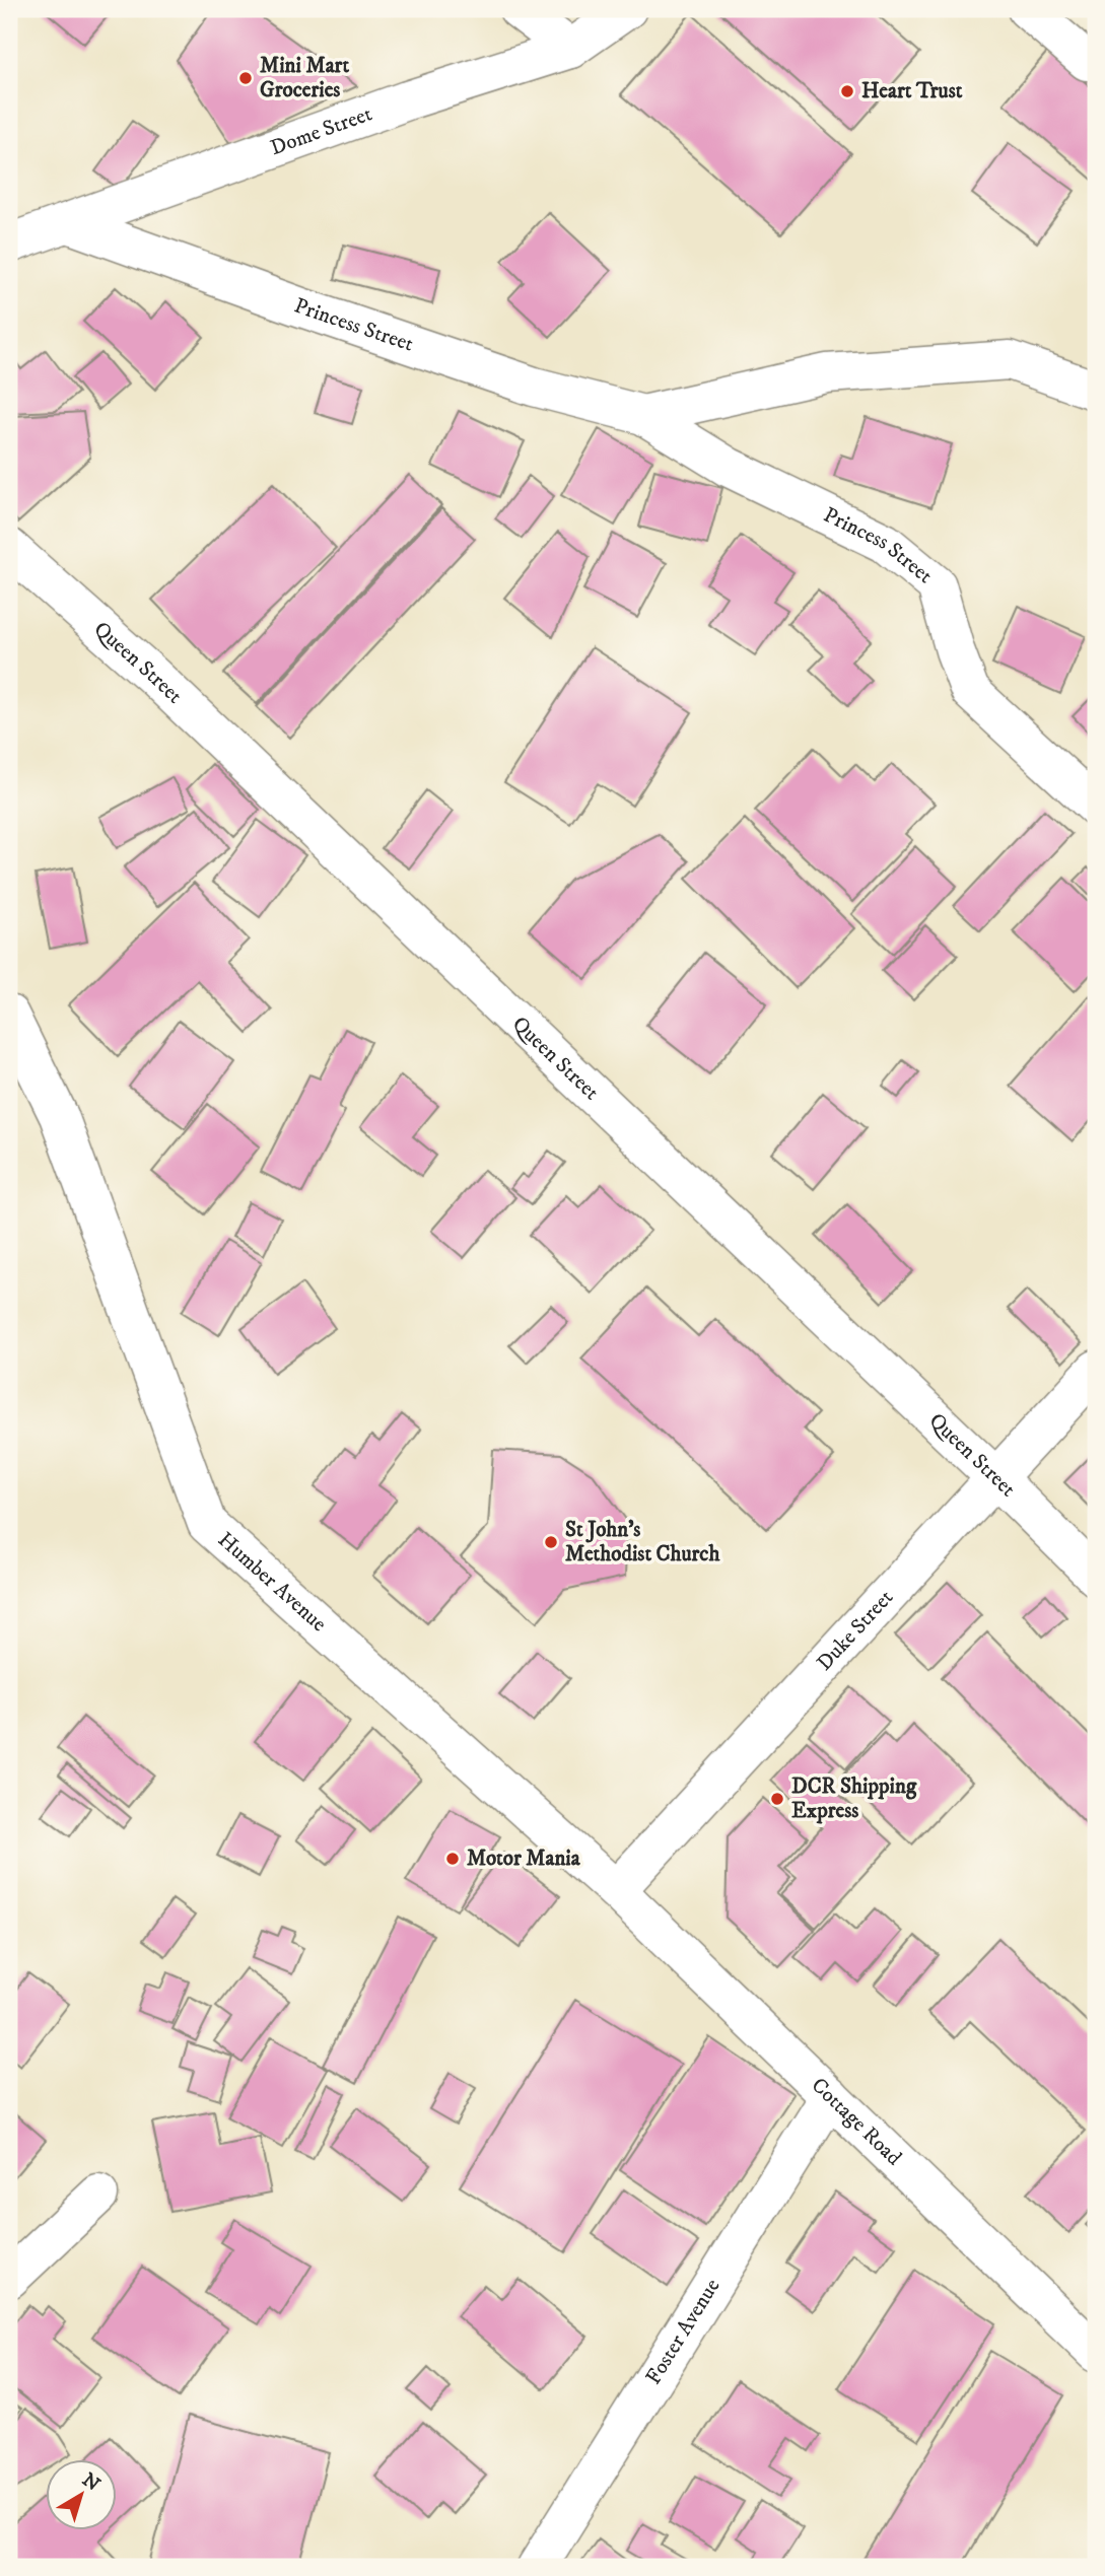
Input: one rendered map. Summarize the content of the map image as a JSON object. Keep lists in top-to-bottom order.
{
  "streets": {
    "street": [
      "Dome Street",
      "Princess Street",
      "Queen Street",
      "Humber Avenue",
      "Duke Street",
      "Cottage Road",
      "Foster Avenue"
    ]
  },
  "crossings": [
    ["Dome Street", "Princess Street"],
    ["Queen Street", "Duke Street"],
    ["Humber Avenue", "Duke Street"],
    ["Humber Avenue", "Cottage Road"],
    ["Duke Street", "Cottage Road"],
    ["Cottage Road", "Foster Avenue"]
  ],
  "places": [
    "Mini Mart Groceries",
    "Heart Trust",
    "St John's Methodist Church",
    "DCR Shipping Express",
    "Motor Mania"
  ],
  "north": "top right"
}
